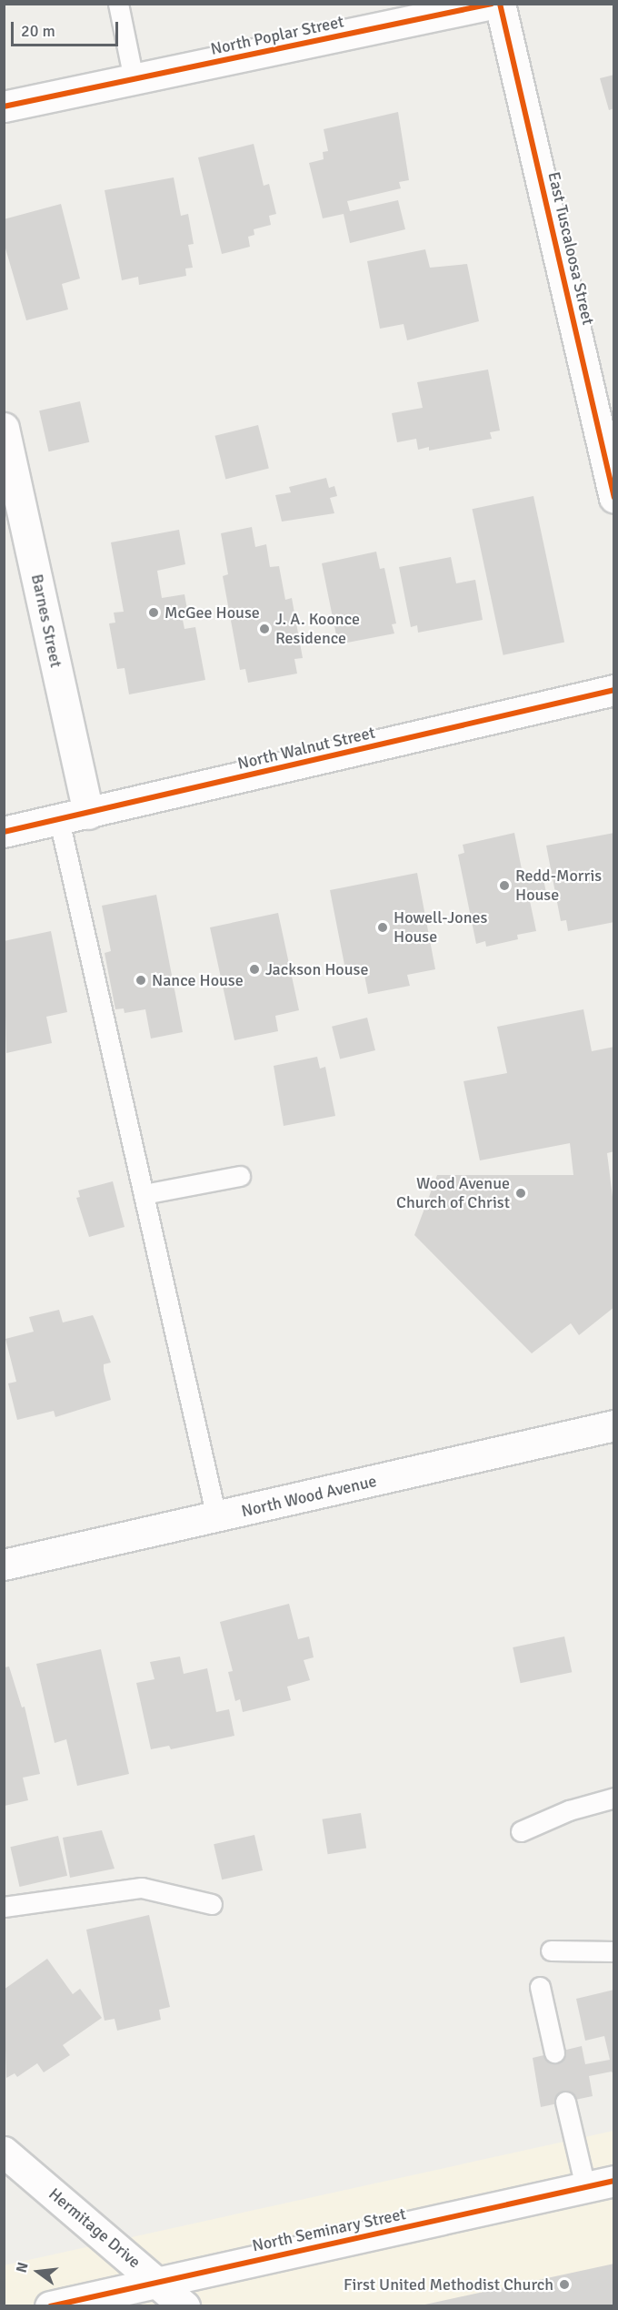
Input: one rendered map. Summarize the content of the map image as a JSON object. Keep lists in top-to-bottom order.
{
  "streets": {
    "street": [
      "North Poplar Street",
      "East Tuscaloosa Street",
      "Barnes Street",
      "North Walnut Street",
      "North Wood Avenue",
      "Hermitage Drive",
      "North Seminary Street"
    ]
  },
  "crossings": [
    ["Barnes Street", "North Walnut Street"],
    ["Hermitage Drive", "North Seminary Street"]
  ],
  "places": [
    "McGee House",
    "J. A. Koonce Residence",
    "Redd-Morris House",
    "Howell-Jones House",
    "Jackson House",
    "Nance House",
    "Wood Avenue Church of Christ",
    "First United Methodist Church"
  ],
  "scale_bar": "20 m",
  "north": "left"
}
